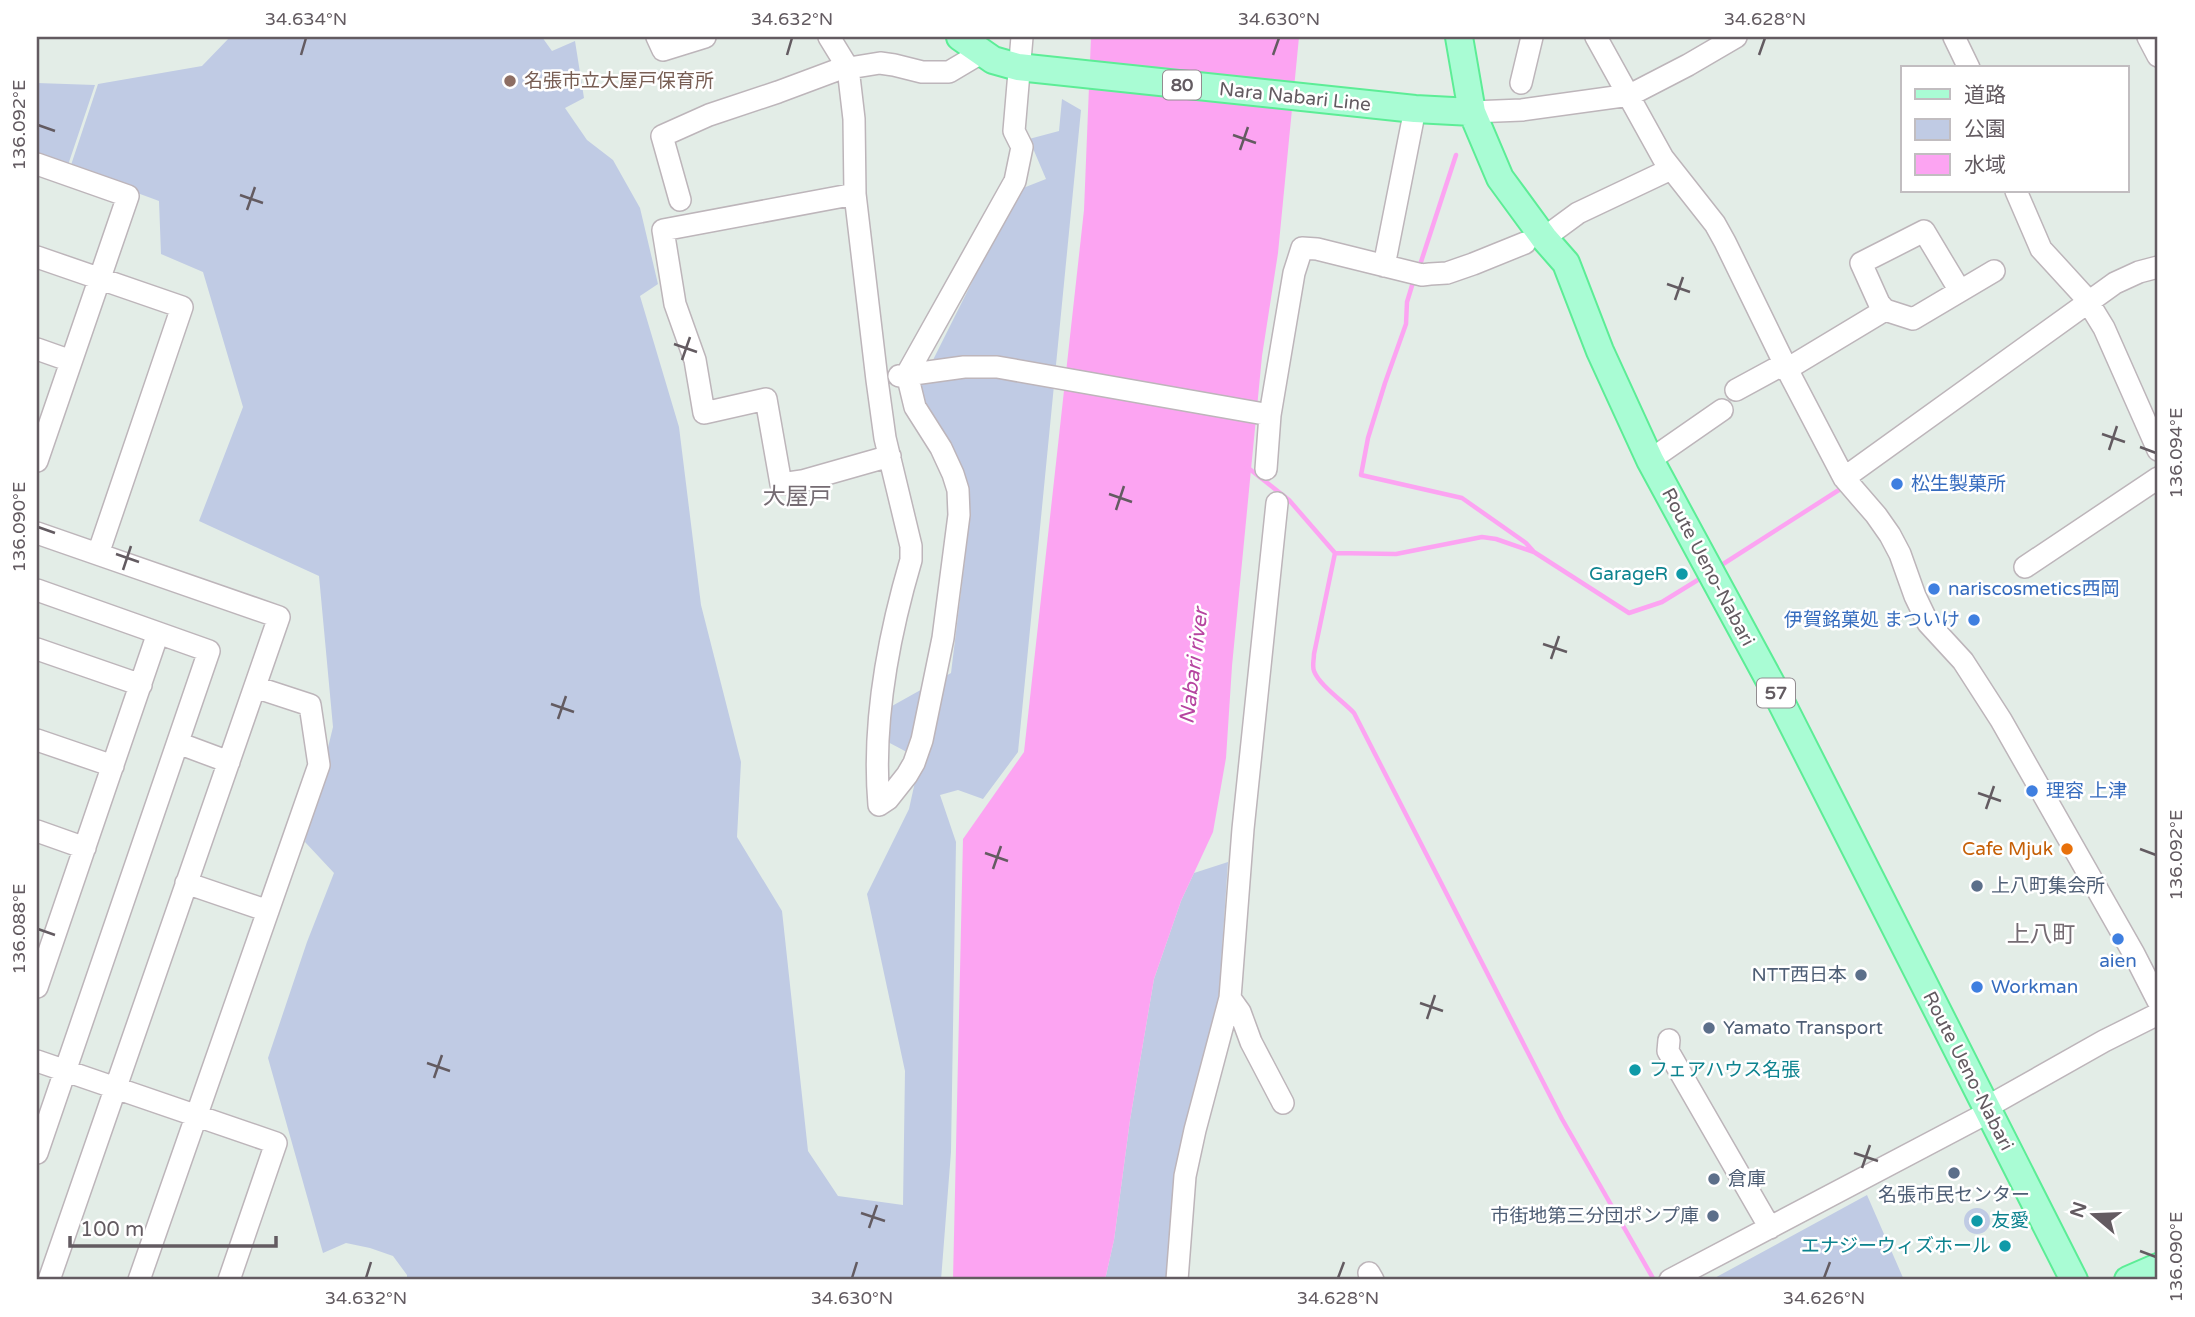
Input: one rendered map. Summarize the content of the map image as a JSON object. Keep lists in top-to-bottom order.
{
  "streets": {
    "main road": [
      "80",
      "Nara Nabari Line",
      "Route Ueno-Nabari",
      "57"
    ]
  },
  "crossings": [
    ["Nara Nabari Line", "Route Ueno-Nabari"]
  ],
  "districts": ["大屋戸", "上八町"],
  "water": ["Nabari river"],
  "places": [
    "名張市立大屋戸保育所",
    "松生製菓所",
    "GarageR",
    "nariscosmetics西岡",
    "伊賀銘菓処 まついけ",
    "理容 上津",
    "Cafe Mjuk",
    "上八町集会所",
    "aien",
    "NTT西日本",
    "Workman",
    "Yamato Transport",
    "フェアハウス名張",
    "名張市民センター",
    "倉庫",
    "市街地第三分団ポンプ庫",
    "友愛",
    "エナジーウィズホール"
  ],
  "legend": ["道路", "公園", "水域"],
  "scale_bar": "100 m",
  "north": "left",
  "coordinates": [
    "34.634°N",
    "34.632°N",
    "34.630°N",
    "34.628°N",
    "136.092°E",
    "136.094°E",
    "136.090°E",
    "136.088°E",
    "34.626°N"
  ]
}
